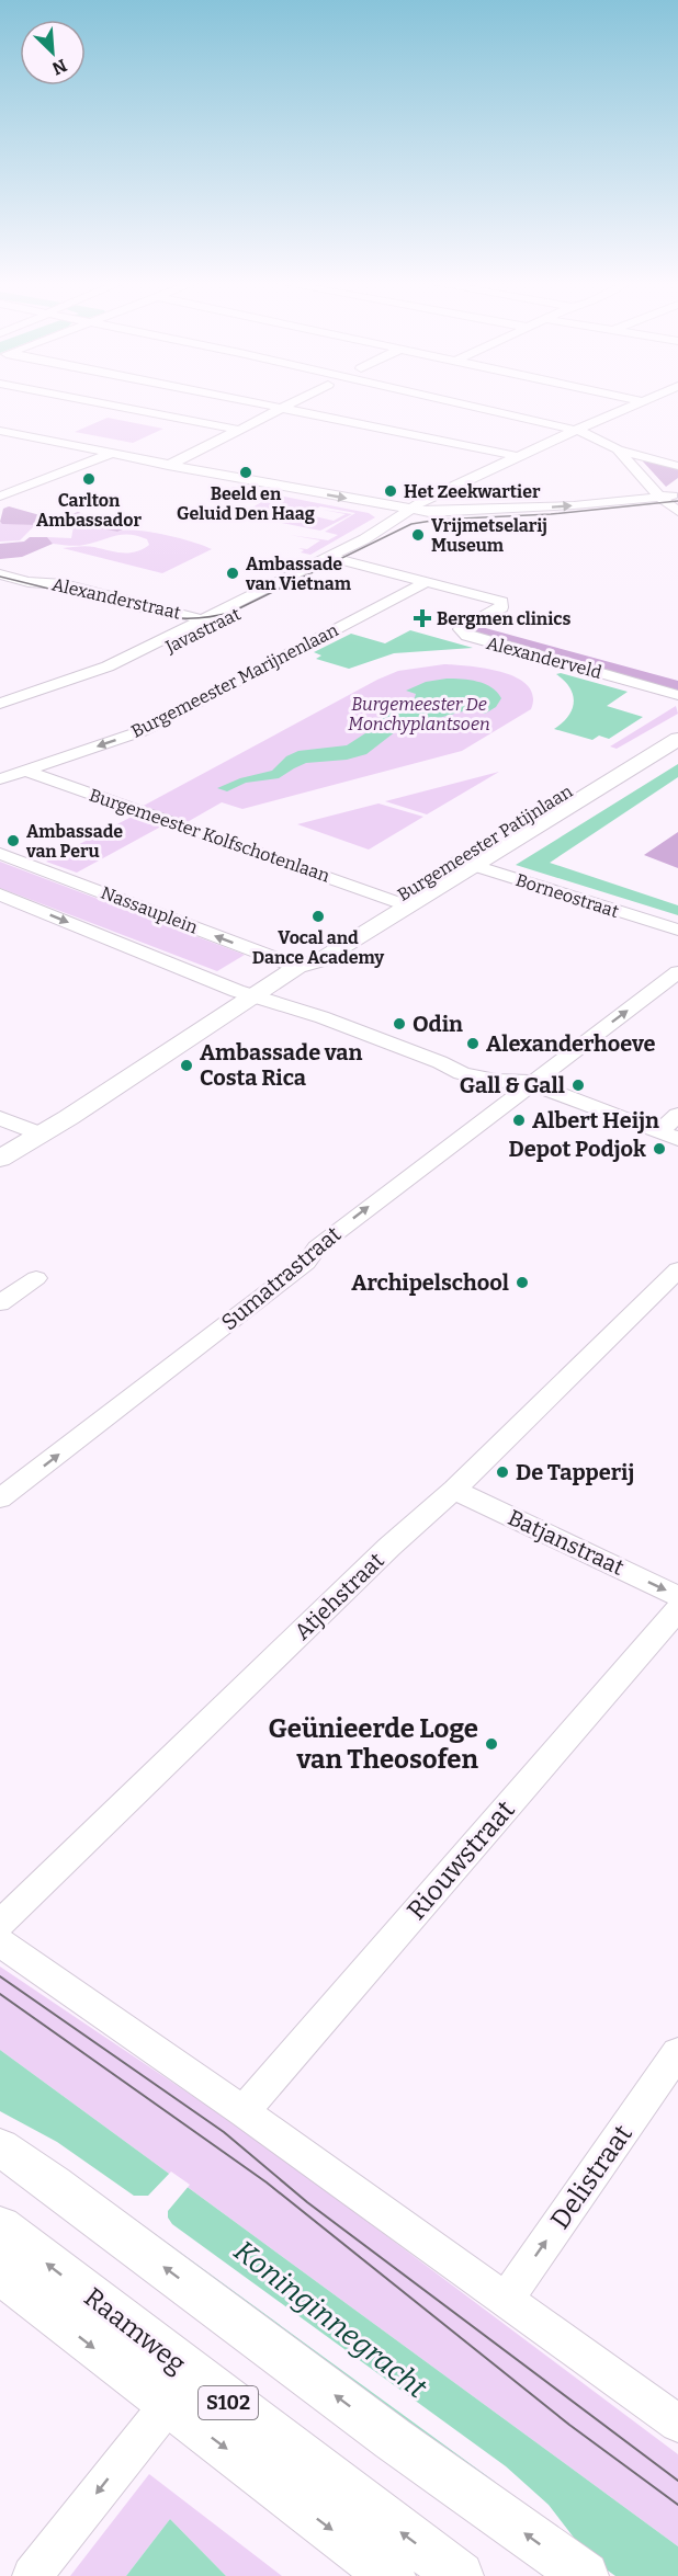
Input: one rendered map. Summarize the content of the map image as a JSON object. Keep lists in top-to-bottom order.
{
  "streets": {
    "main road": ["Burgemeester Patijnlaan", "Raamweg", "S102"],
    "street": [
      "Alexanderstraat",
      "Javastraat",
      "Alexanderveld",
      "Burgemeester Marijnenlaan",
      "Burgemeester Kolfschotenlaan",
      "Borneostraat",
      "Nassauplein",
      "Sumatrastraat",
      "Batjanstraat",
      "Atjehstraat",
      "Riouwstraat",
      "Delistraat"
    ]
  },
  "crossings": [
    ["Alexanderstraat", "Javastraat"],
    ["Alexanderveld", "Burgemeester Marijnenlaan"],
    ["Burgemeester Marijnenlaan", "Burgemeester Kolfschotenlaan"],
    ["Burgemeester Kolfschotenlaan", "Burgemeester Patijnlaan"],
    ["Burgemeester Patijnlaan", "Borneostraat"],
    ["Burgemeester Patijnlaan", "Nassauplein"],
    ["Nassauplein", "Sumatrastraat"],
    ["Batjanstraat", "Atjehstraat"]
  ],
  "one_way": [
    "Burgemeester Marijnenlaan",
    "Sumatrastraat",
    "Batjanstraat",
    "Delistraat"
  ],
  "water": ["Koninginnegracht"],
  "parks": ["Burgemeester De Monchyplantsoen"],
  "places": {
    "other": [
      "Beeld en Geluid Den Haag",
      "Carlton Ambassador",
      "Het Zeekwartier",
      "Vrijmetselarij Museum",
      "Ambassade van Vietnam",
      "Ambassade van Peru",
      "Vocal and Dance Academy",
      "Odin",
      "Alexanderhoeve",
      "Ambassade van Costa Rica",
      "Gall & Gall",
      "Albert Heijn",
      "Depot Podjok",
      "Archipelschool",
      "De Tapperij",
      "Geünieerde Loge van Theosofen"
    ],
    "health": ["Bergmen clinics"]
  },
  "north": "bottom right"
}
